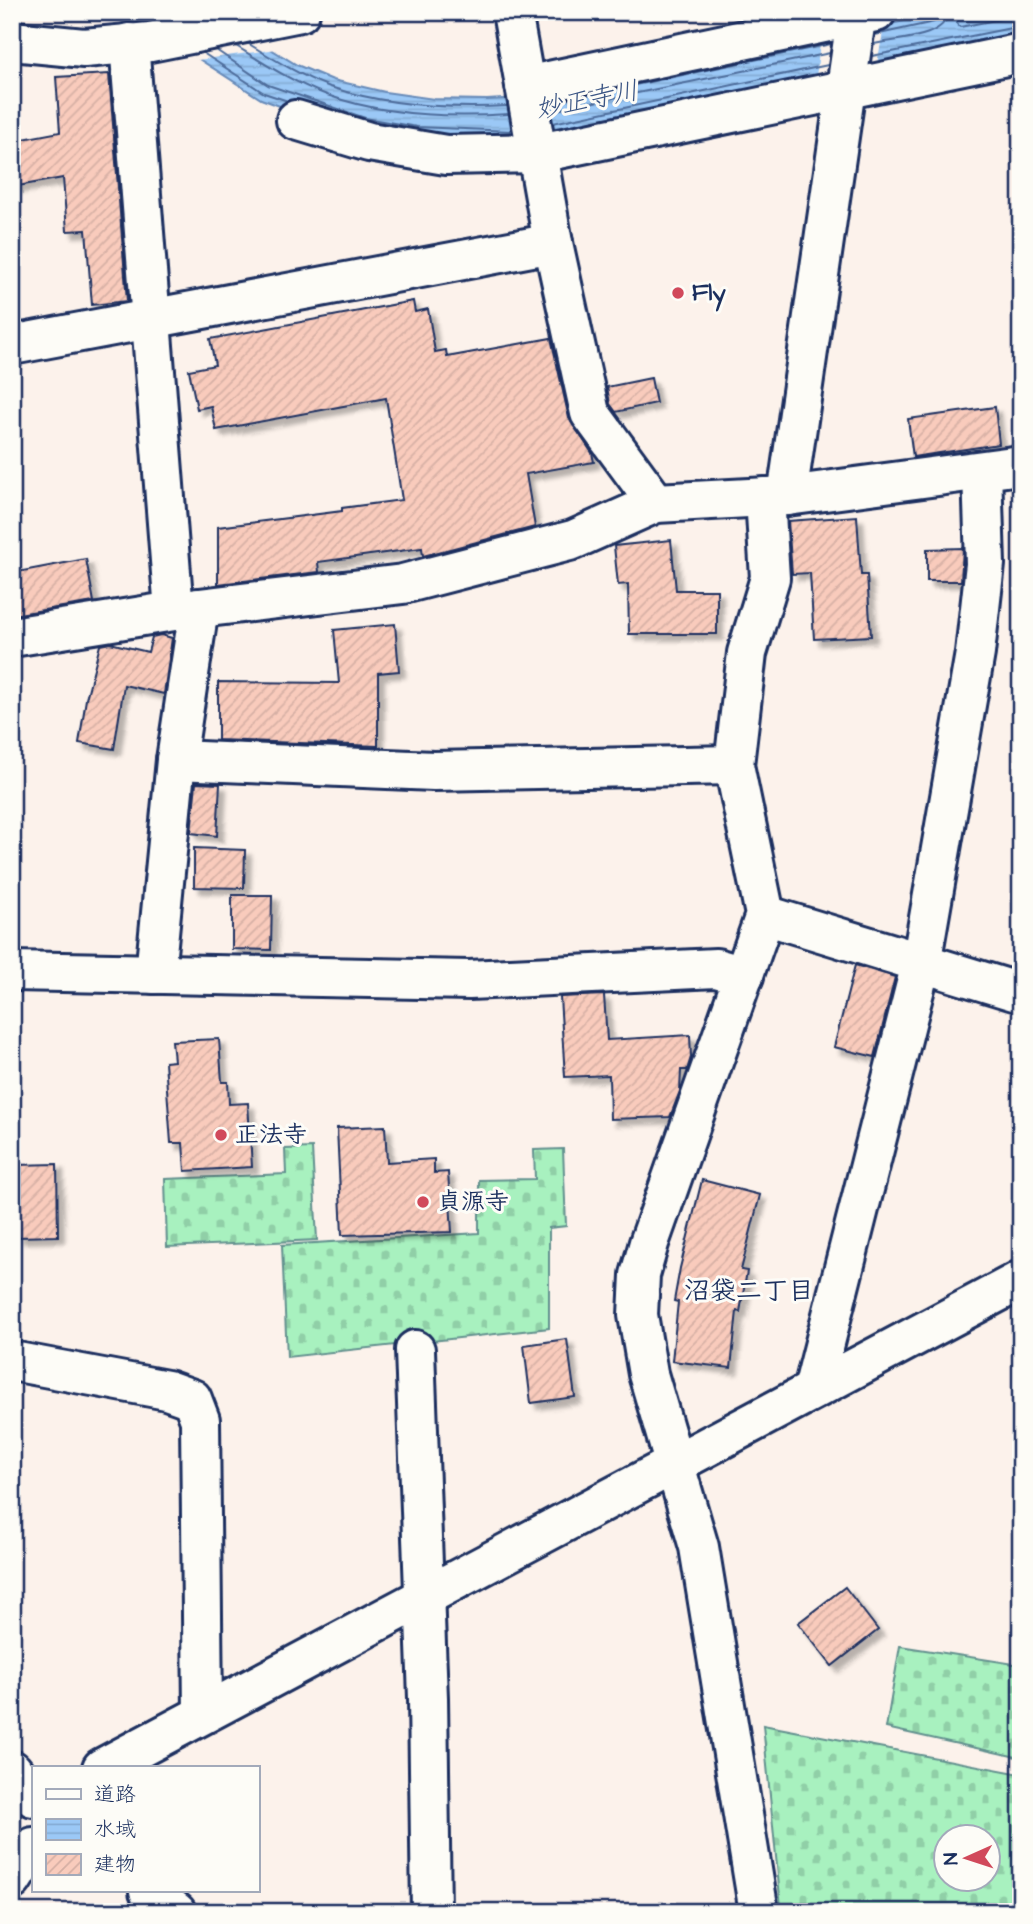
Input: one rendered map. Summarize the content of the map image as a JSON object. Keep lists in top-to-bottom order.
{
  "districts": ["沼袋二丁目"],
  "water": ["妙正寺川"],
  "places": ["Fly", "正法寺", "貞源寺"],
  "legend": ["道路", "水域", "建物"],
  "north": "left"
}
